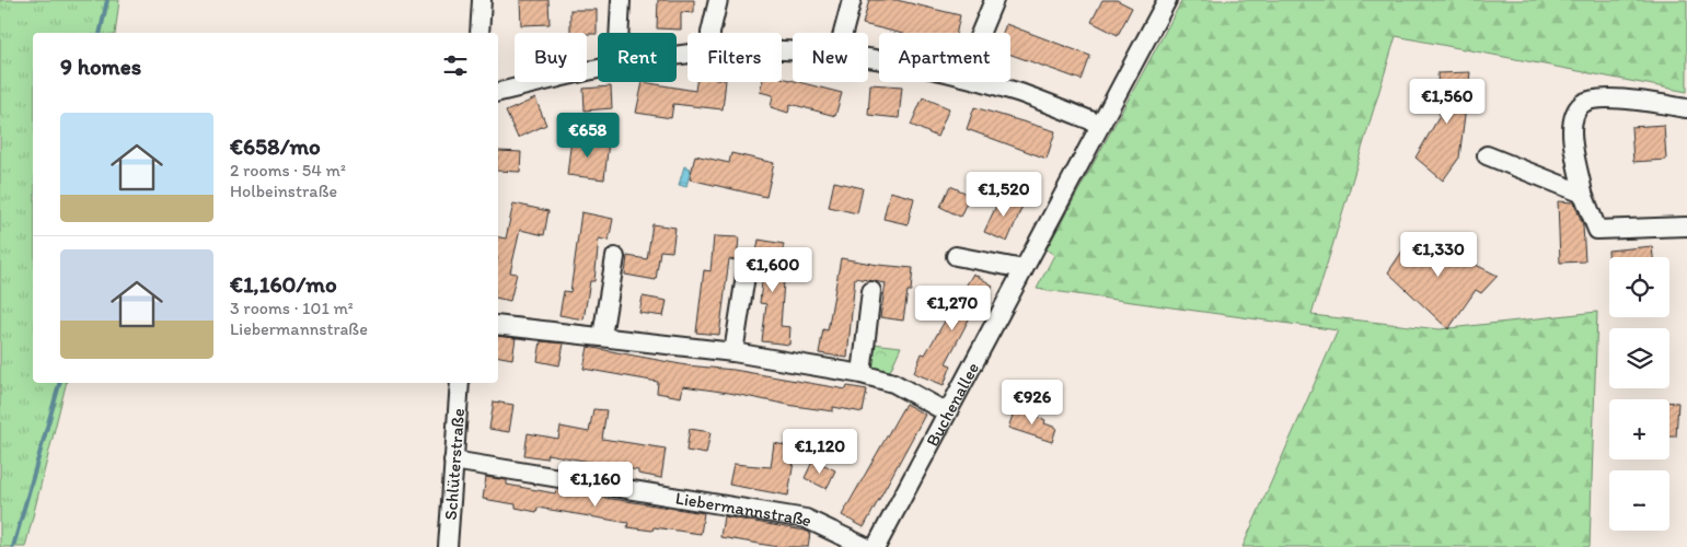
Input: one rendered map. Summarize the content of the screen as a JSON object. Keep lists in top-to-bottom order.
{
  "streets": {
    "street": ["Buchenallee", "Schlüterstraße", "Liebermannstraße"]
  },
  "crossings": [
    ["Schlüterstraße", "Liebermannstraße"]
  ],
  "page": {
    "chip": [
      "Buy",
      "Rent",
      "Filters",
      "New",
      "Apartment"
    ],
    "heading": "9 homes",
    "price": [
      "€1,560",
      "€658",
      "€1,520",
      "€1,330",
      "€1,600",
      "€1,270",
      "€926",
      "€1,120",
      "€1,160"
    ],
    "list": [
      {
        "name": "€658/mo",
        "note": "2 rooms · 54 m² · Holbeinstraße"
      },
      {
        "name": "€1,160/mo",
        "note": "3 rooms · 101 m² · Liebermannstraße"
      }
    ],
    "map_buttons": ["+", "−"]
  }
}
